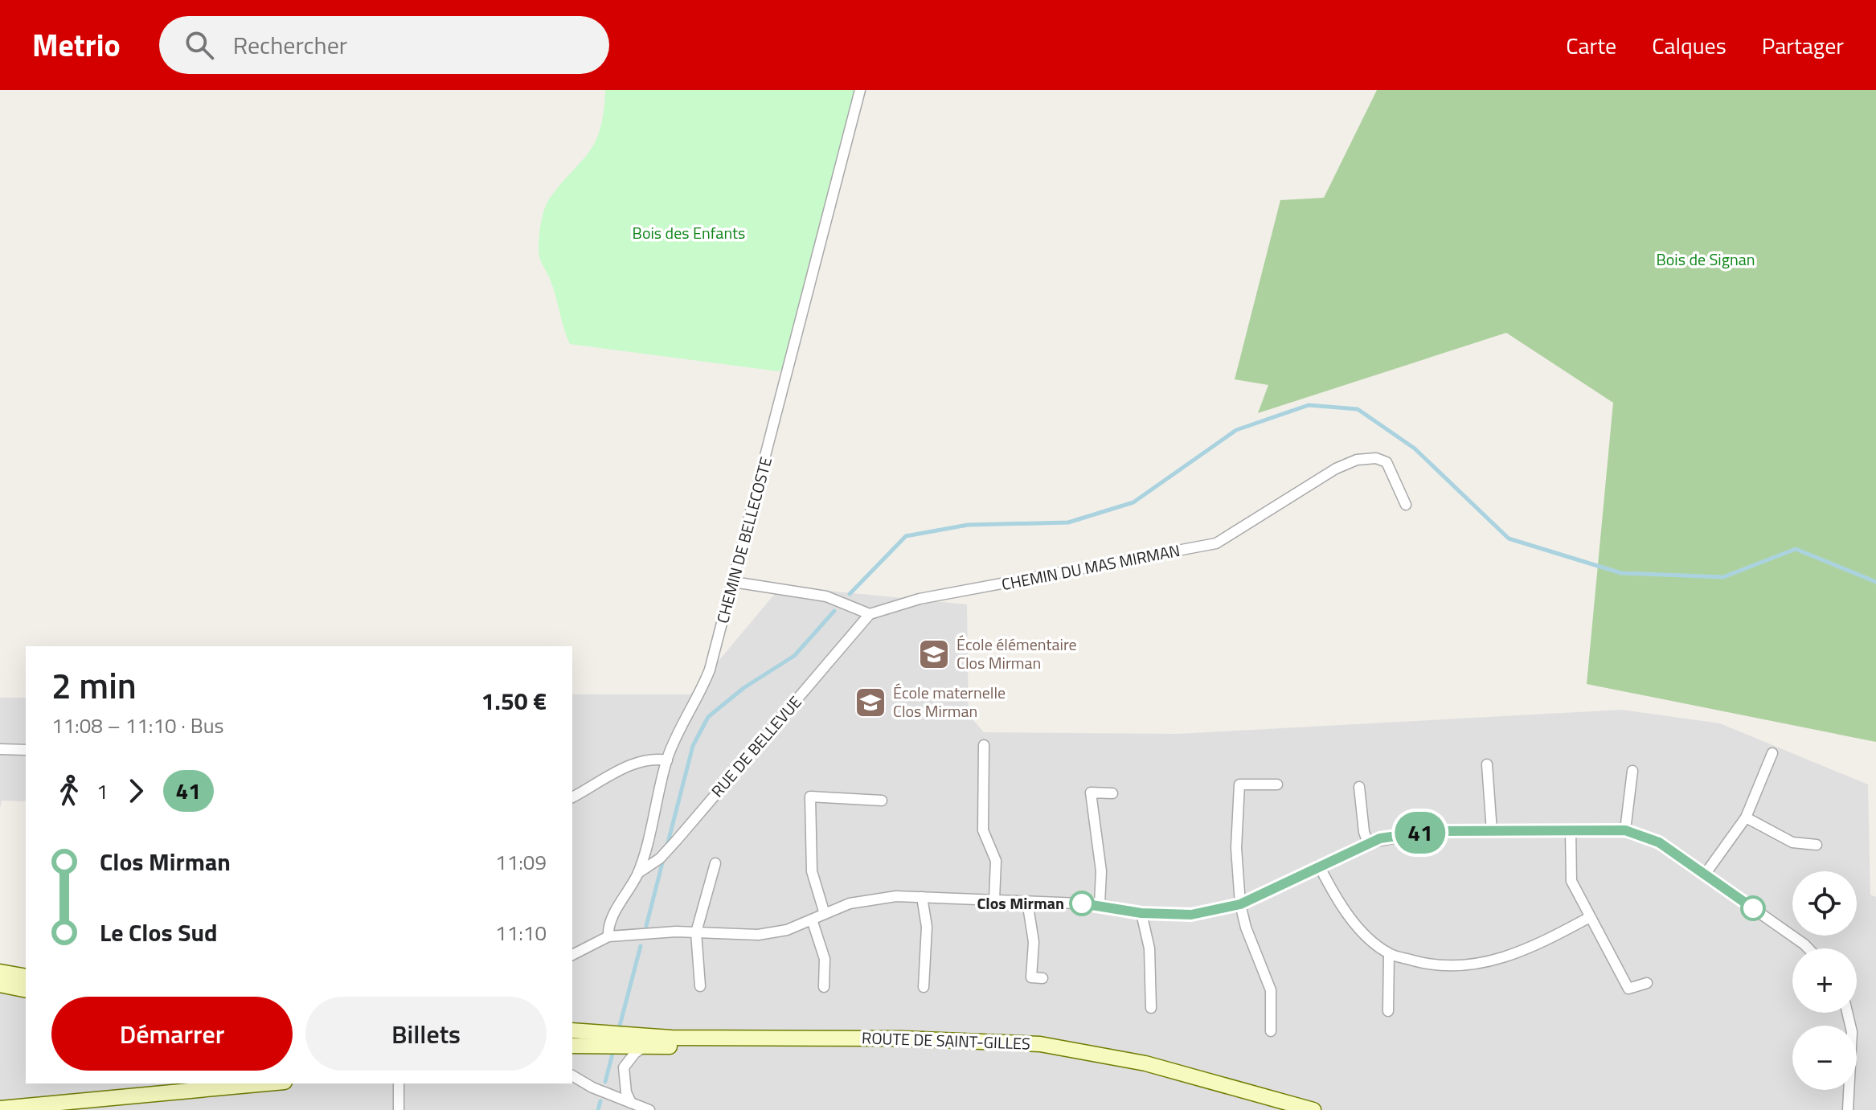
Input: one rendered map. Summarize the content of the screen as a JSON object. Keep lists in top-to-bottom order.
{
  "streets": {
    "main road": ["ROUTE DE SAINT-GILLES"],
    "street": ["CHEMIN DE BELLECOSTE", "CHEMIN DU MAS MIRMAN", "RUE DE BELLEVUE"]
  },
  "crossings": [
    ["CHEMIN DE BELLECOSTE", "RUE DE BELLEVUE"],
    ["CHEMIN DU MAS MIRMAN", "RUE DE BELLEVUE"]
  ],
  "parks": ["Bois des Enfants", "Bois de Signan"],
  "places": {
    "school or university": ["École élémentaire Clos Mirman", "École maternelle Clos Mirman"],
    "other": ["Clos Mirman"]
  },
  "lines": ["bus line 41"],
  "page": {
    "header": "Metrio",
    "search": "Rechercher",
    "nav": ["Carte", "Calques", "Partager"],
    "on_map": "41",
    "heading": ["2 min", "11:08 – 11:10 · Bus", "1.50 €"],
    "legs": ["1", "41"],
    "list": [
      {
        "name": "Clos Mirman",
        "value": "11:09"
      },
      {
        "name": "Le Clos Sud",
        "value": "11:10"
      }
    ],
    "map_buttons": ["+", "−"],
    "buttons": ["Démarrer", "Billets"]
  }
}
